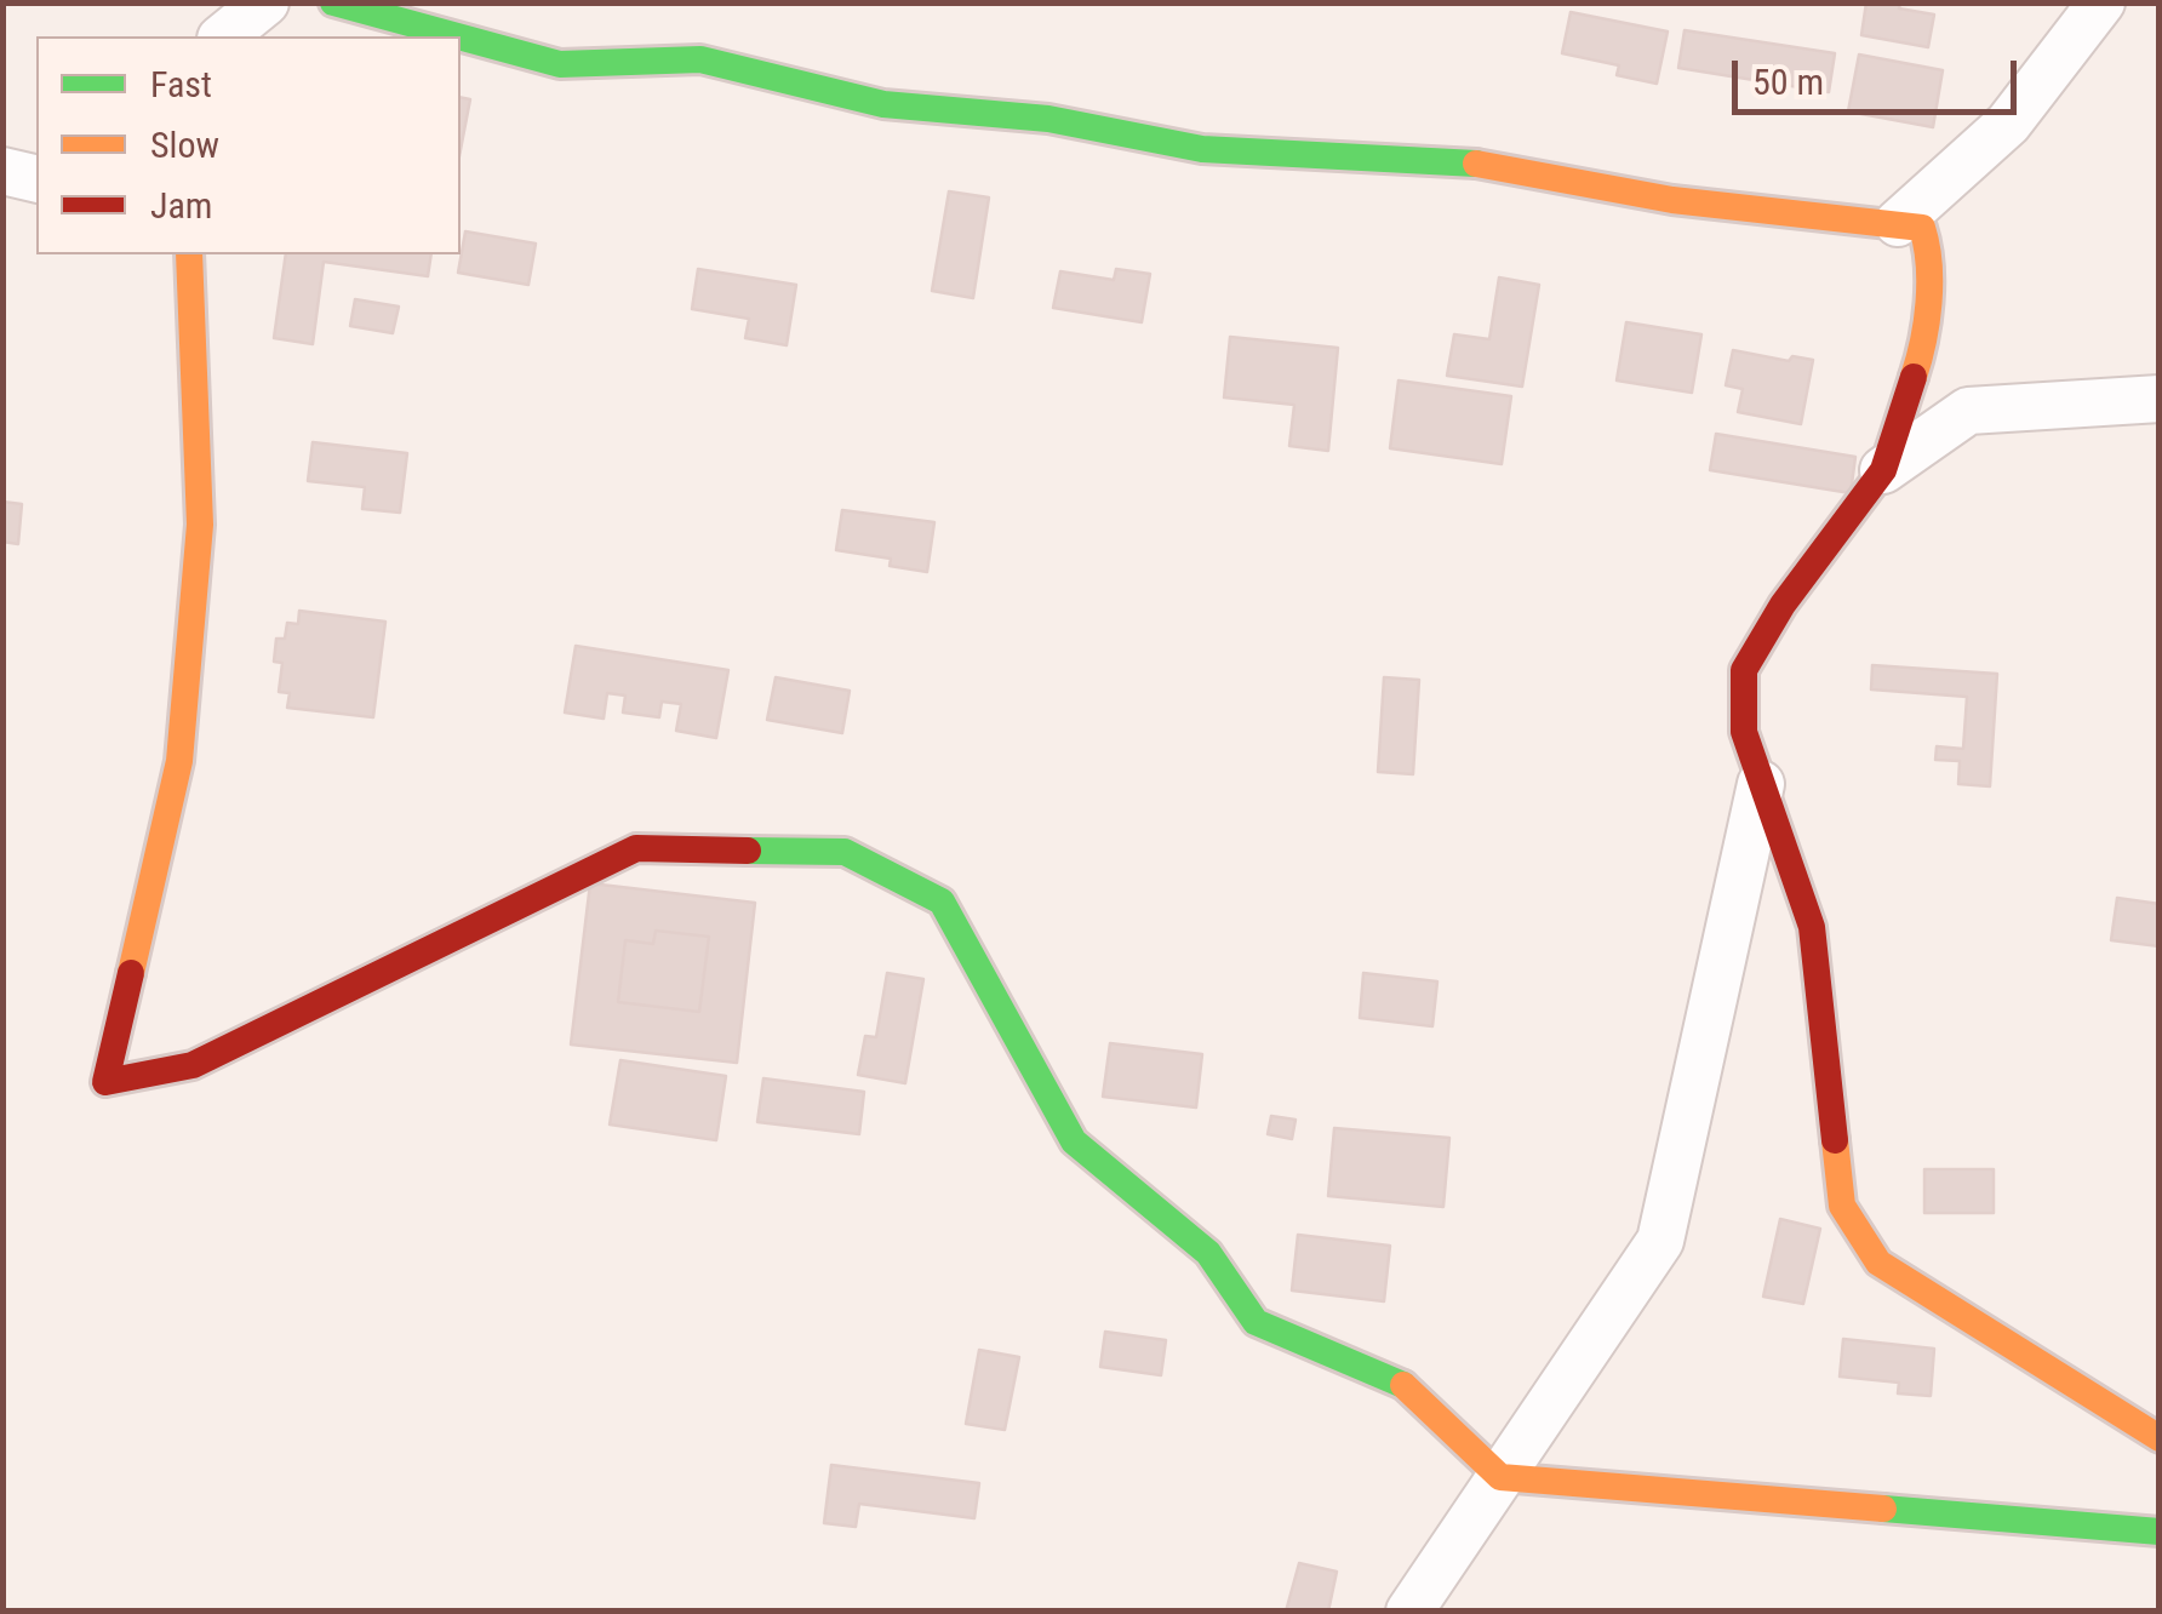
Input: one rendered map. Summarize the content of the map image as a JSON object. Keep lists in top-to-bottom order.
{
  "legend": ["Fast", "Slow", "Jam"],
  "scale_bar": "50 m"
}
